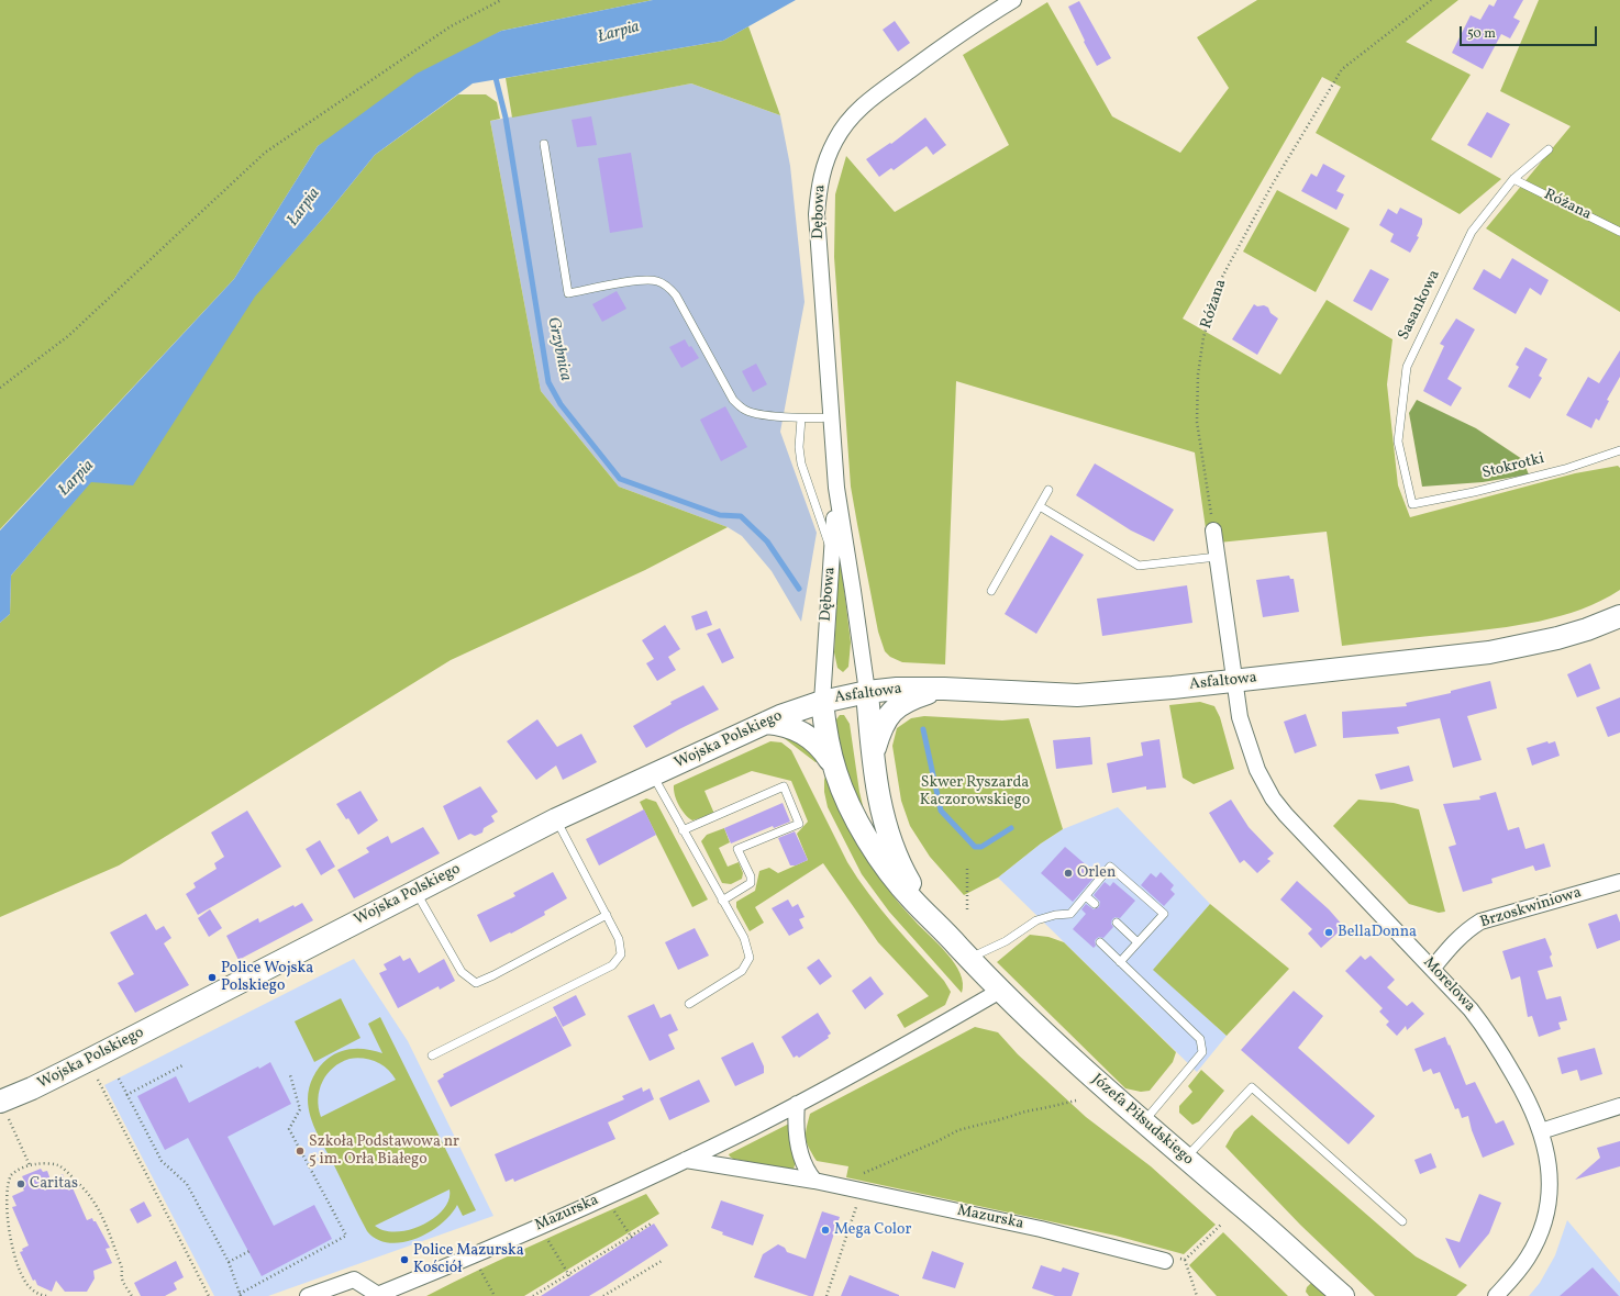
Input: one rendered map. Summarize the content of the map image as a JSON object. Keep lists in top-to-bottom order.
{
  "streets": {
    "street": [
      "Dębowa",
      "Asfaltowa",
      "Wojska Polskiego",
      "Brzoskwiniowa",
      "Morelowa",
      "Józefa Piłsudskiego",
      "Mazurska"
    ],
    "lane": ["Różana", "Sasankowa", "Stokrotki"]
  },
  "crossings": [
    ["Różana", "Sasankowa"],
    ["Dębowa", "Asfaltowa"],
    ["Dębowa", "Wojska Polskiego"],
    ["Dębowa", "Józefa Piłsudskiego"],
    ["Sasankowa", "Stokrotki"],
    ["Asfaltowa", "Wojska Polskiego"],
    ["Asfaltowa", "Morelowa"],
    ["Asfaltowa", "Józefa Piłsudskiego"],
    ["Wojska Polskiego", "Józefa Piłsudskiego"],
    ["Brzoskwiniowa", "Morelowa"],
    ["Józefa Piłsudskiego", "Mazurska"]
  ],
  "water": ["Łarpia", "Grzybnica"],
  "parks": ["Skwer Ryszarda Kaczorowskiego"],
  "places": [
    "Orlen",
    "BellaDonna",
    "Police Wojska Polskiego",
    "Szkoła Podstawowa nr 5 im. Orła Białego",
    "Caritas",
    "Mega Color",
    "Police Mazurska Kościół"
  ],
  "scale_bar": "50 m"
}
